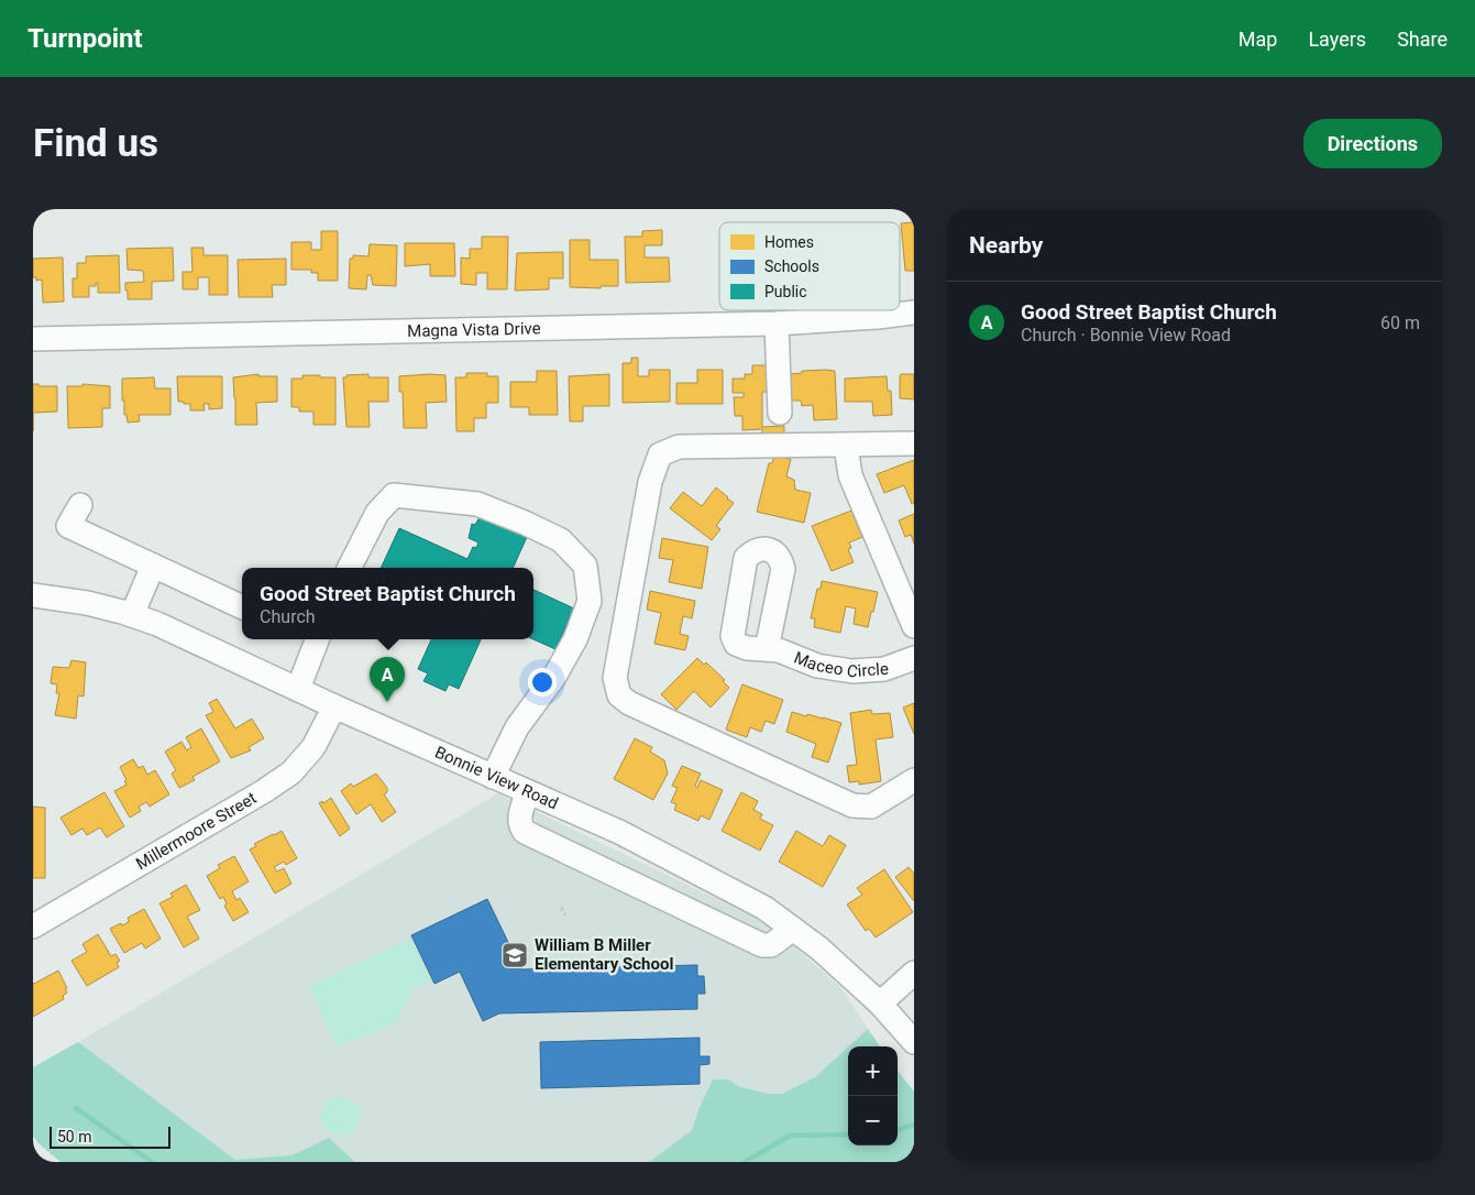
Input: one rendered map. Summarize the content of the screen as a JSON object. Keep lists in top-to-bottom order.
{
  "streets": {
    "street": [
      "Magna Vista Drive",
      "Maceo Circle",
      "Bonnie View Road",
      "Millermoore Street"
    ]
  },
  "crossings": [
    ["Bonnie View Road", "Millermoore Street"]
  ],
  "places": {
    "school or university": ["William B Miller Elementary School"]
  },
  "legend": ["Homes", "Schools", "Public"],
  "scale_bar": "50 m",
  "page": {
    "header": "Turnpoint",
    "nav": ["Map", "Layers", "Share"],
    "buttons": "Directions",
    "title": "Find us",
    "heading": "Nearby",
    "list": [
      {
        "mark": "A",
        "name": "Good Street Baptist Church",
        "note": "Church · Bonnie View Road",
        "value": "60 m"
      }
    ],
    "popup": ["Good Street Baptist Church", "Church"],
    "pins": "A",
    "map_buttons": ["+", "−"],
    "scale": "50 m"
  }
}
